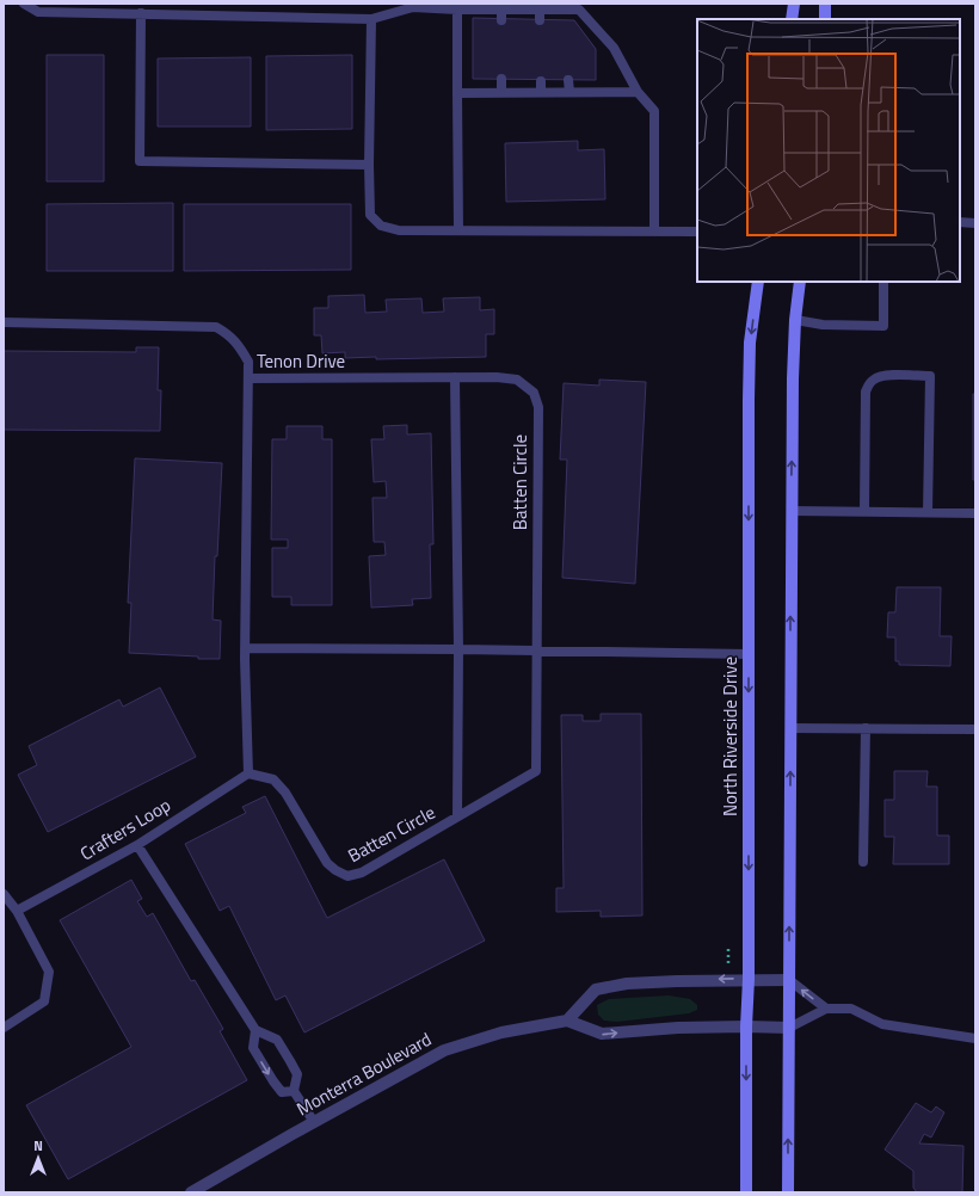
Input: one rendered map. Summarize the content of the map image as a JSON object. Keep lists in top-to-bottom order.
{
  "streets": {
    "main road": ["North Riverside Drive"],
    "street": ["Monterra Boulevard"],
    "lane": ["Tenon Drive", "Batten Circle", "Crafters Loop"]
  },
  "crossings": [
    ["Tenon Drive", "Batten Circle"],
    ["Batten Circle", "Crafters Loop"]
  ],
  "north": "top"
}
